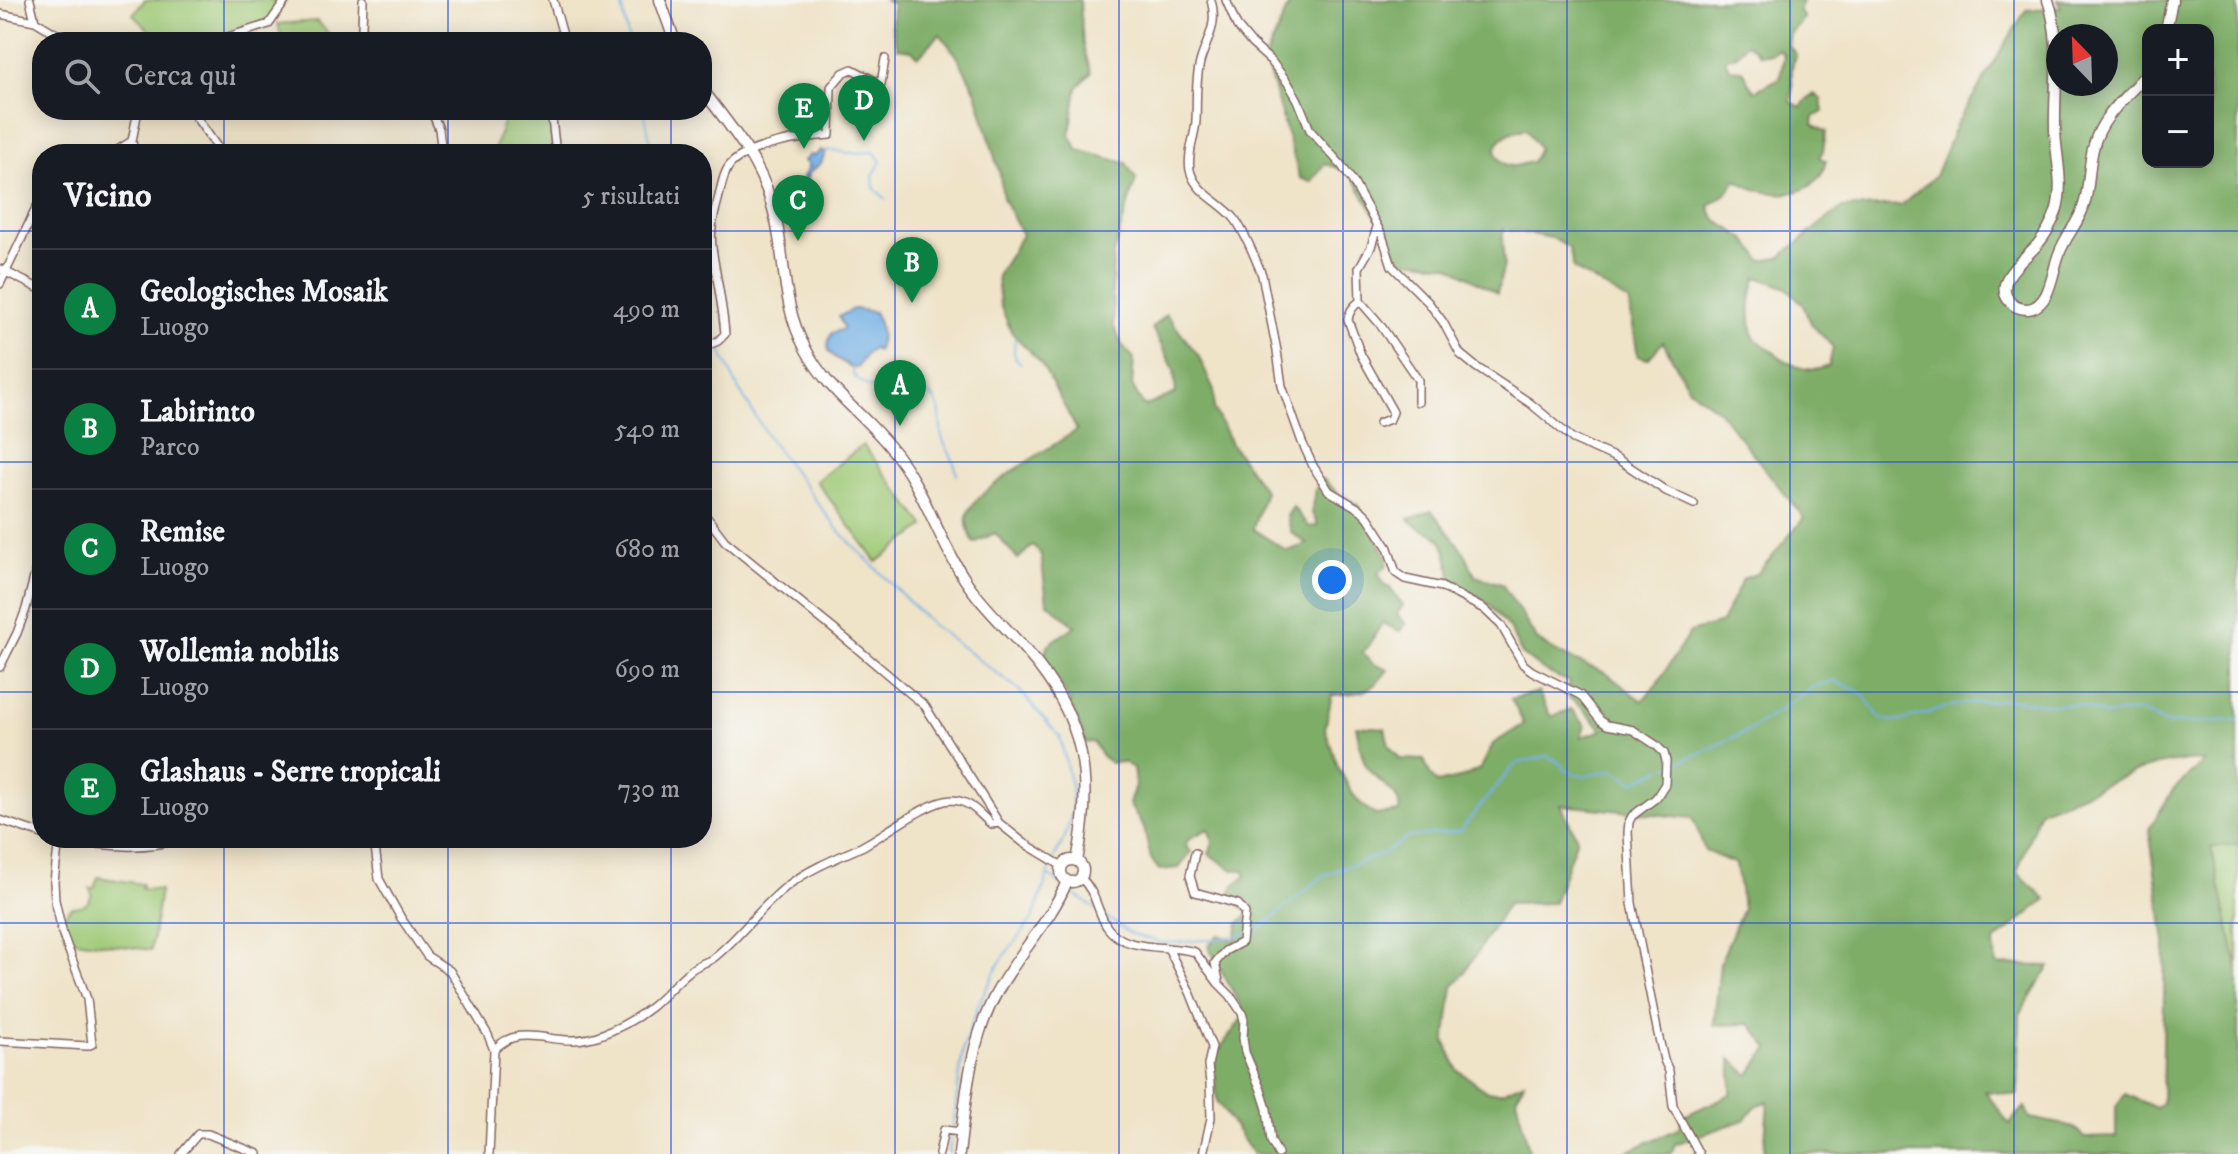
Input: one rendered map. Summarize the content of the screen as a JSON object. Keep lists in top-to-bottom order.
{
  "north": "top left",
  "page": {
    "map_buttons": ["+", "−"],
    "search": "Cerca qui",
    "pins": [
      "D",
      "E",
      "C",
      "B",
      "A"
    ],
    "heading": ["Vicino", "5 risultati"],
    "list": [
      {
        "mark": "A",
        "name": "Geologisches Mosaik",
        "note": "Luogo",
        "value": "490 m"
      },
      {
        "mark": "B",
        "name": "Labirinto",
        "note": "Parco",
        "value": "540 m"
      },
      {
        "mark": "C",
        "name": "Remise",
        "note": "Luogo",
        "value": "680 m"
      },
      {
        "mark": "D",
        "name": "Wollemia nobilis",
        "note": "Luogo",
        "value": "690 m"
      },
      {
        "mark": "E",
        "name": "Glashaus - Serre tropicali",
        "note": "Luogo",
        "value": "730 m"
      }
    ]
  }
}
